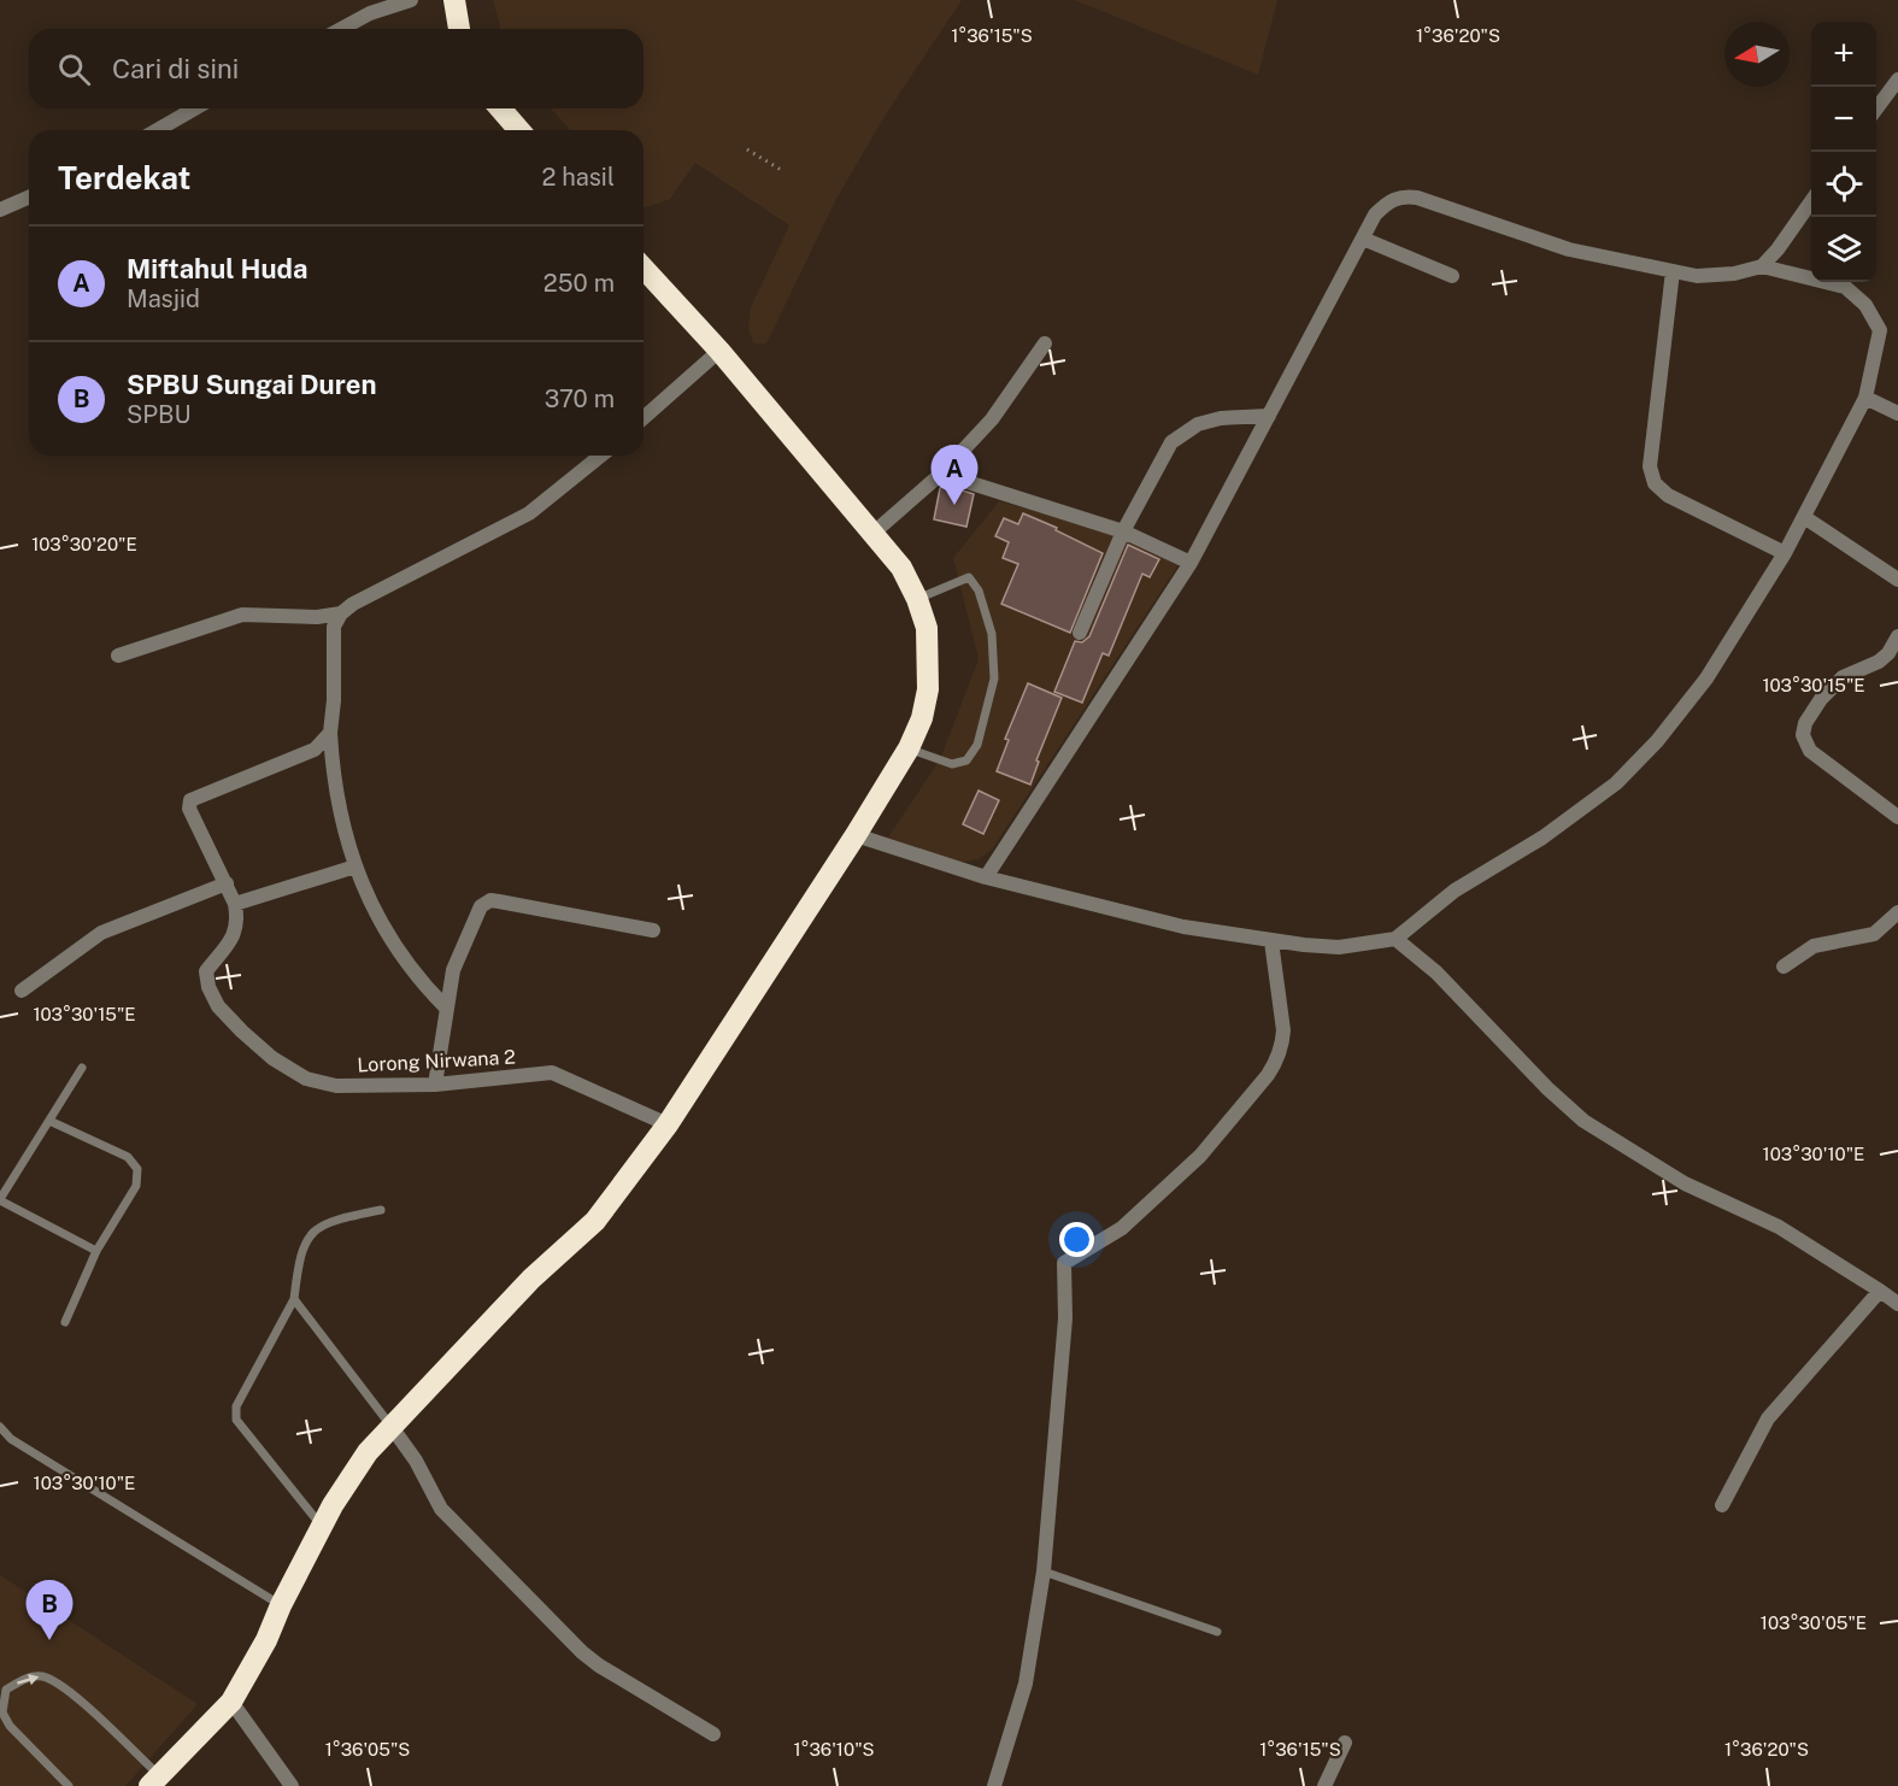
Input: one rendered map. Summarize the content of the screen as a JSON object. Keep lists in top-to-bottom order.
{
  "streets": {
    "street": ["Lorong Nirwana 2"]
  },
  "north": "left",
  "page": {
    "map_buttons": ["+", "−"],
    "search": "Cari di sini",
    "heading": ["Terdekat", "2 hasil"],
    "list": [
      {
        "mark": "A",
        "name": "Miftahul Huda",
        "note": "Masjid",
        "value": "250 m"
      },
      {
        "mark": "B",
        "name": "SPBU Sungai Duren",
        "note": "SPBU",
        "value": "370 m"
      }
    ],
    "pins": ["A", "B"]
  },
  "coordinates": [
    "1°36'15\"S",
    "1°36'20\"S",
    "103°30'20\"E",
    "103°30'15\"E",
    "103°30'10\"E",
    "103°30'05\"E",
    "1°36'05\"S",
    "1°36'10\"S"
  ]
}
